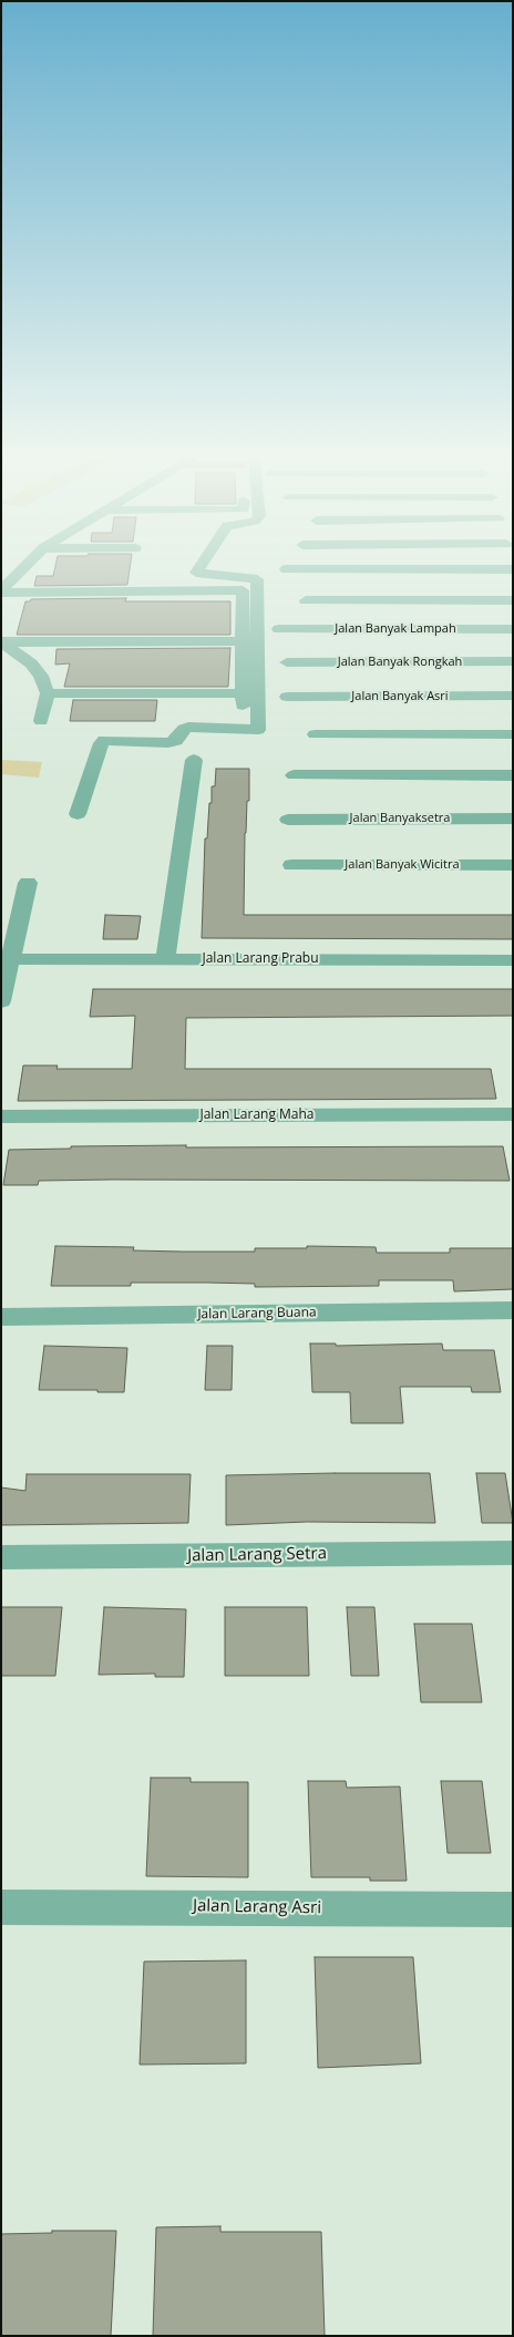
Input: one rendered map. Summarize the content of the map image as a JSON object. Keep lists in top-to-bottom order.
{
  "streets": {
    "street": [
      "Jalan Banyak Lampah",
      "Jalan Banyak Rongkah",
      "Jalan Banyak Asri",
      "Jalan Banyaksetra",
      "Jalan Banyak Wicitra",
      "Jalan Larang Prabu",
      "Jalan Larang Maha",
      "Jalan Larang Buana",
      "Jalan Larang Setra",
      "Jalan Larang Asri"
    ]
  }
}
